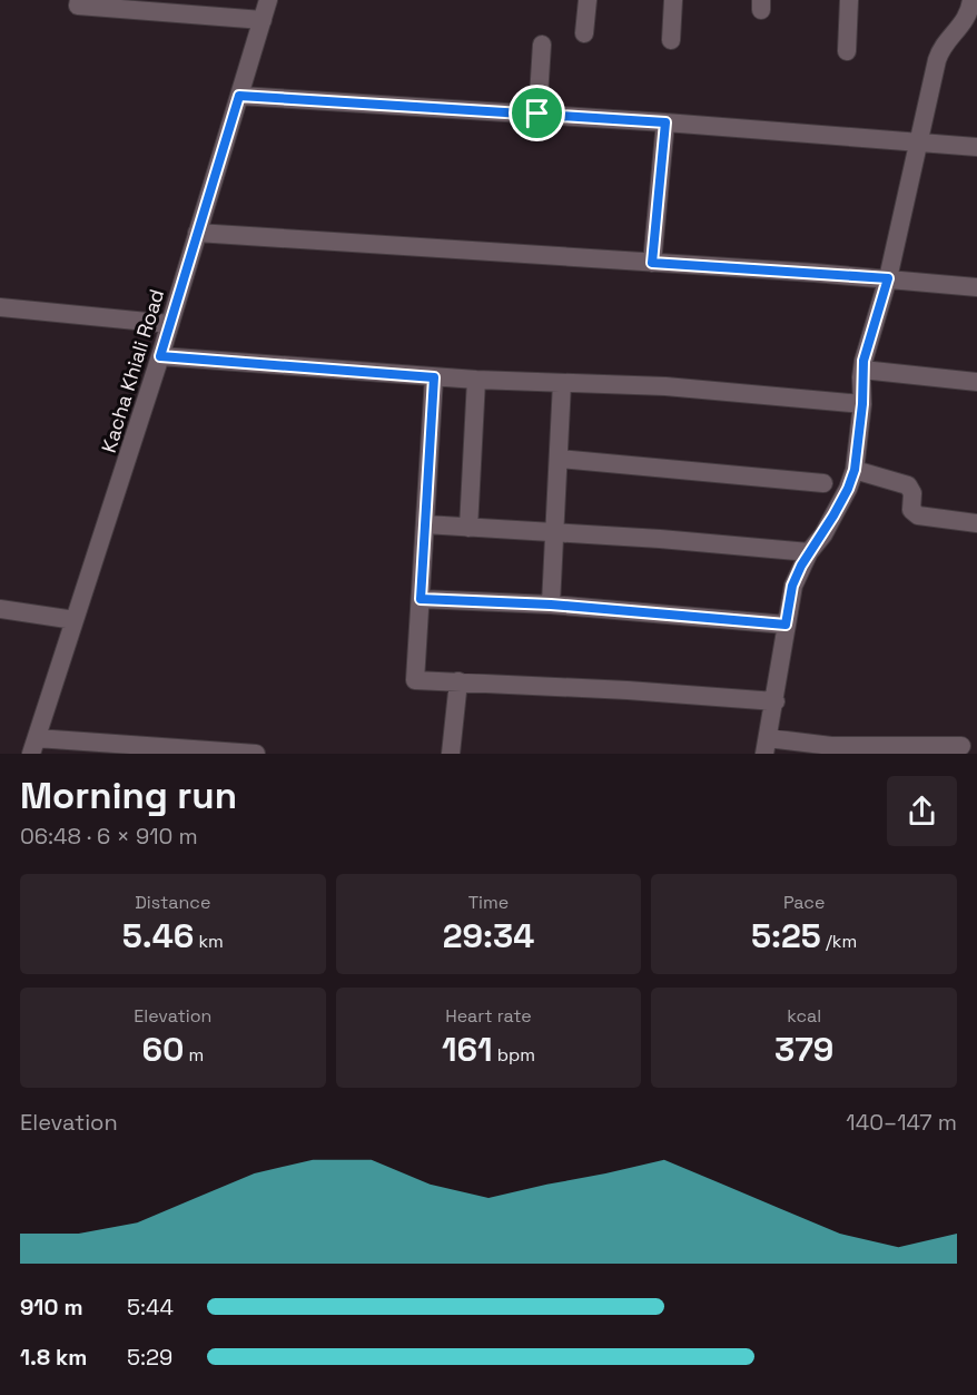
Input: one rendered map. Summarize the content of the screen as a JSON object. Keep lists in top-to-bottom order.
{
  "streets": {
    "street": ["Kacha Khiali Road"]
  },
  "page": {
    "heading": ["Morning run", "06:48 · 6 × 910 m"],
    "stats": [
      ["Distance", "5.46 km"],
      ["Time", "29:34"],
      ["Pace", "5:25 /km"],
      ["Elevation", "60 m"],
      ["Heart rate", "161 bpm"],
      ["kcal", "379"]
    ],
    "chart": ["Elevation", "140–147 m"],
    "list": [
      {
        "name": "910 m",
        "note": "5:44"
      },
      {
        "name": "1.8 km",
        "note": "5:29"
      }
    ]
  }
}
